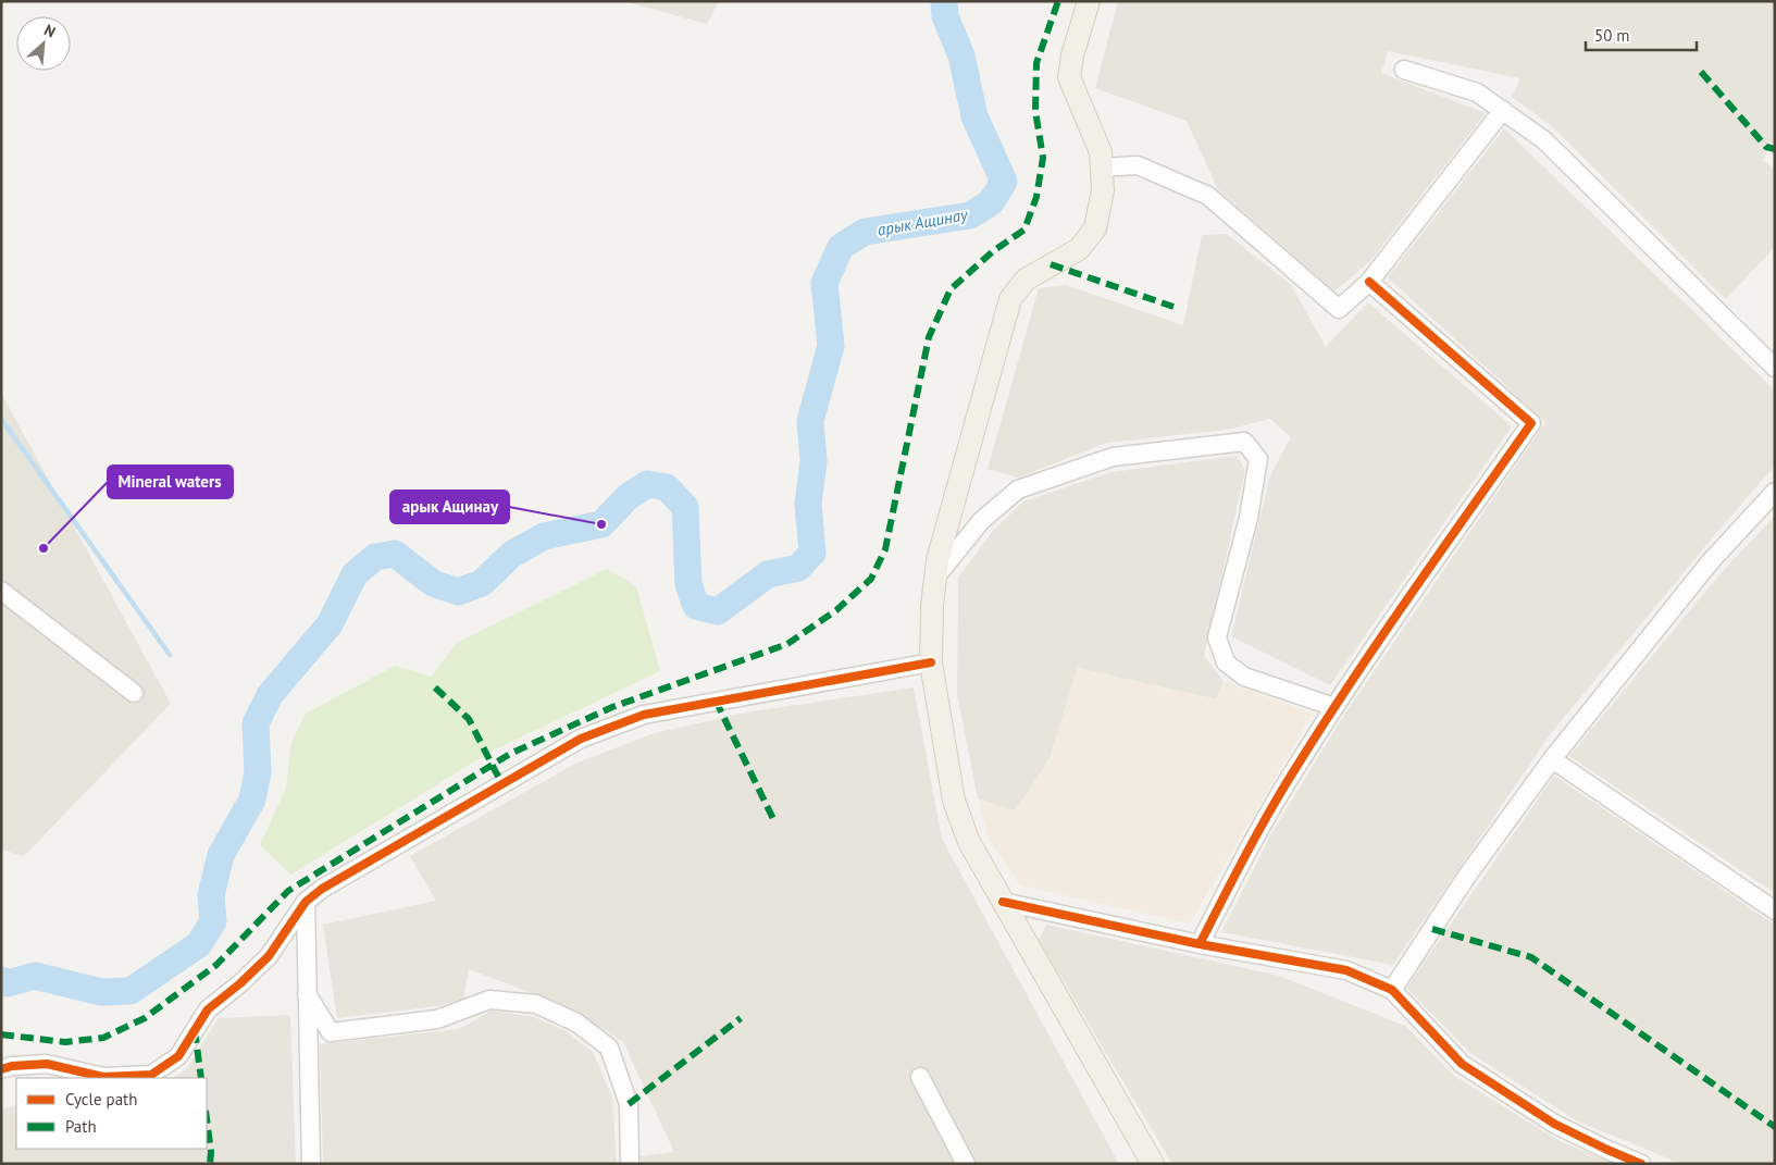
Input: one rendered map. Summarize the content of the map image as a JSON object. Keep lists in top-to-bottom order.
{
  "water": ["арык Ащинау"],
  "places": ["арык Ащинау", "Mineral waters"],
  "legend": ["Cycle path", "Path"],
  "scale_bar": "50 m",
  "north": "top right"
}
